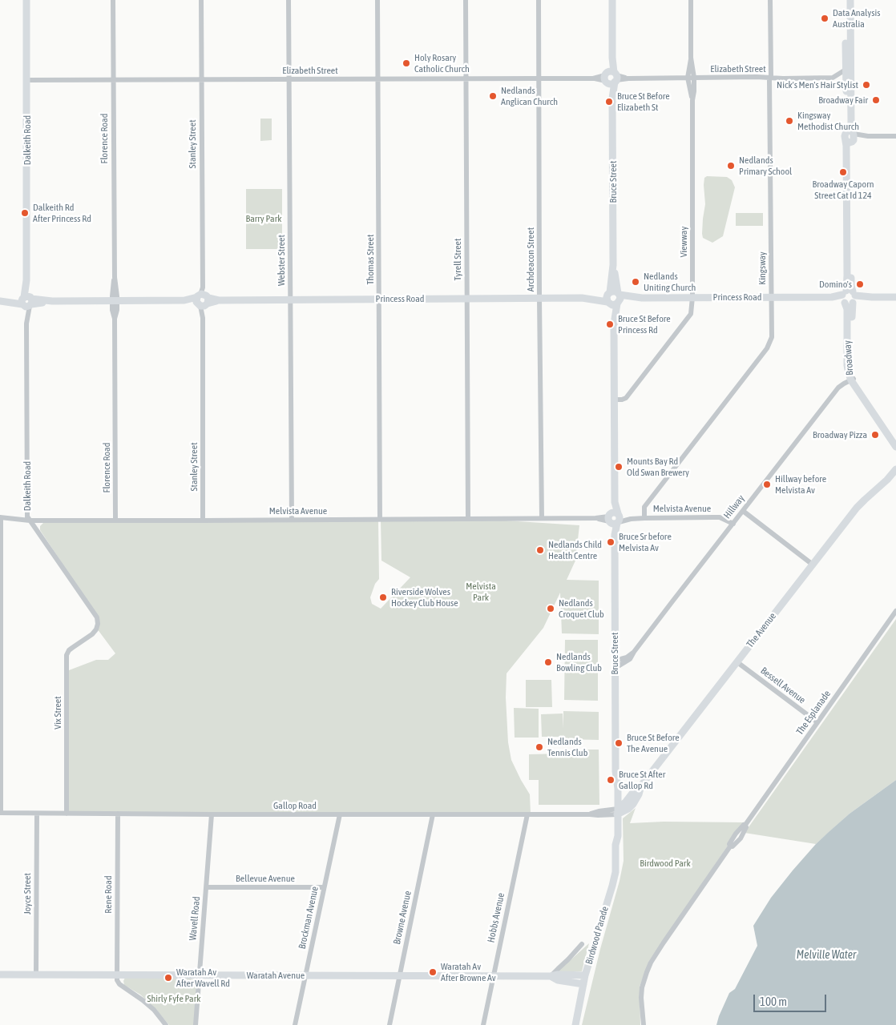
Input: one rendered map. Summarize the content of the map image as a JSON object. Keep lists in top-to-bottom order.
{
  "streets": {
    "street": [
      "Elizabeth Street",
      "Florence Road",
      "Dalkeith Road",
      "Stanley Street",
      "Bruce Street",
      "Viewway",
      "Thomas Street",
      "Tyrell Street",
      "Archdeacon Street",
      "Webster Street",
      "Kingsway",
      "Princess Road",
      "Broadway",
      "Hillway",
      "Melvista Avenue",
      "The Avenue",
      "Bessell Avenue",
      "Vix Street",
      "The Esplanade",
      "Gallop Road",
      "Bellevue Avenue",
      "Joyce Street",
      "Rene Road",
      "Brockman Avenue",
      "Browne Avenue",
      "Hobbs Avenue",
      "Wavell Road",
      "Birdwood Parade",
      "Waratah Avenue"
    ]
  },
  "crossings": [
    ["Elizabeth Street", "Florence Road"],
    ["Elizabeth Street", "Dalkeith Road"],
    ["Elizabeth Street", "Stanley Street"],
    ["Elizabeth Street", "Bruce Street"],
    ["Elizabeth Street", "Viewway"],
    ["Elizabeth Street", "Thomas Street"],
    ["Elizabeth Street", "Tyrell Street"],
    ["Elizabeth Street", "Archdeacon Street"],
    ["Elizabeth Street", "Webster Street"],
    ["Elizabeth Street", "Kingsway"],
    ["Elizabeth Street", "Broadway"],
    ["Florence Road", "Princess Road"],
    ["Florence Road", "Melvista Avenue"],
    ["Dalkeith Road", "Princess Road"],
    ["Dalkeith Road", "Melvista Avenue"],
    ["Dalkeith Road", "Vix Street"],
    ["Stanley Street", "Princess Road"],
    ["Stanley Street", "Melvista Avenue"],
    ["Bruce Street", "Viewway"],
    ["Bruce Street", "Princess Road"],
    ["Bruce Street", "Hillway"],
    ["Bruce Street", "Melvista Avenue"],
    ["Bruce Street", "The Avenue"],
    ["Bruce Street", "Gallop Road"],
    ["Bruce Street", "Birdwood Parade"],
    ["Viewway", "Princess Road"],
    ["Thomas Street", "Princess Road"],
    ["Thomas Street", "Melvista Avenue"],
    ["Tyrell Street", "Princess Road"],
    ["Tyrell Street", "Melvista Avenue"],
    ["Archdeacon Street", "Princess Road"],
    ["Archdeacon Street", "Melvista Avenue"],
    ["Webster Street", "Princess Road"],
    ["Webster Street", "Melvista Avenue"],
    ["Kingsway", "Princess Road"],
    ["Kingsway", "Melvista Avenue"],
    ["Princess Road", "Broadway"],
    ["Broadway", "Hillway"],
    ["Hillway", "Melvista Avenue"],
    ["The Avenue", "Bessell Avenue"],
    ["The Avenue", "Gallop Road"],
    ["The Avenue", "Birdwood Parade"],
    ["Bessell Avenue", "The Esplanade"],
    ["Vix Street", "Gallop Road"],
    ["Gallop Road", "Joyce Street"],
    ["Gallop Road", "Rene Road"],
    ["Gallop Road", "Brockman Avenue"],
    ["Gallop Road", "Browne Avenue"],
    ["Gallop Road", "Hobbs Avenue"],
    ["Gallop Road", "Wavell Road"],
    ["Gallop Road", "Birdwood Parade"],
    ["Bellevue Avenue", "Brockman Avenue"],
    ["Bellevue Avenue", "Wavell Road"],
    ["Joyce Street", "Waratah Avenue"],
    ["Rene Road", "Waratah Avenue"],
    ["Brockman Avenue", "Waratah Avenue"],
    ["Browne Avenue", "Waratah Avenue"],
    ["Hobbs Avenue", "Waratah Avenue"],
    ["Wavell Road", "Waratah Avenue"],
    ["Birdwood Parade", "Waratah Avenue"]
  ],
  "water": ["Melville Water"],
  "parks": [
    "Barry Park",
    "Melvista Park",
    "Birdwood Park",
    "Shirly Fyfe Park"
  ],
  "places": [
    "Data Analysis Australia",
    "Holy Rosary Catholic Church",
    "Nick's Men's Hair Stylist",
    "Nedlands Anglican Church",
    "Broadway Fair",
    "Bruce St Before Elizabeth St",
    "Kingsway Methodist Church",
    "Nedlands Primary School",
    "Broadway Caporn Street Cat Id 124",
    "Dalkeith Rd After Princess Rd",
    "Nedlands Uniting Church",
    "Domino's",
    "Bruce St Before Princess Rd",
    "Broadway Pizza",
    "Mounts Bay Rd Old Swan Brewery",
    "Hillway before Melvista Av",
    "Bruce Sr before Melvista Av",
    "Nedlands Child Health Centre",
    "Riverside Wolves Hockey Club House",
    "Nedlands Croquet Club",
    "Nedlands Bowling Club",
    "Bruce St Before The Avenue",
    "Nedlands Tennis Club",
    "Bruce St After Gallop Rd",
    "Waratah Av After Browne Av",
    "Waratah Av After Wavell Rd"
  ],
  "scale_bar": "100 m"
}
